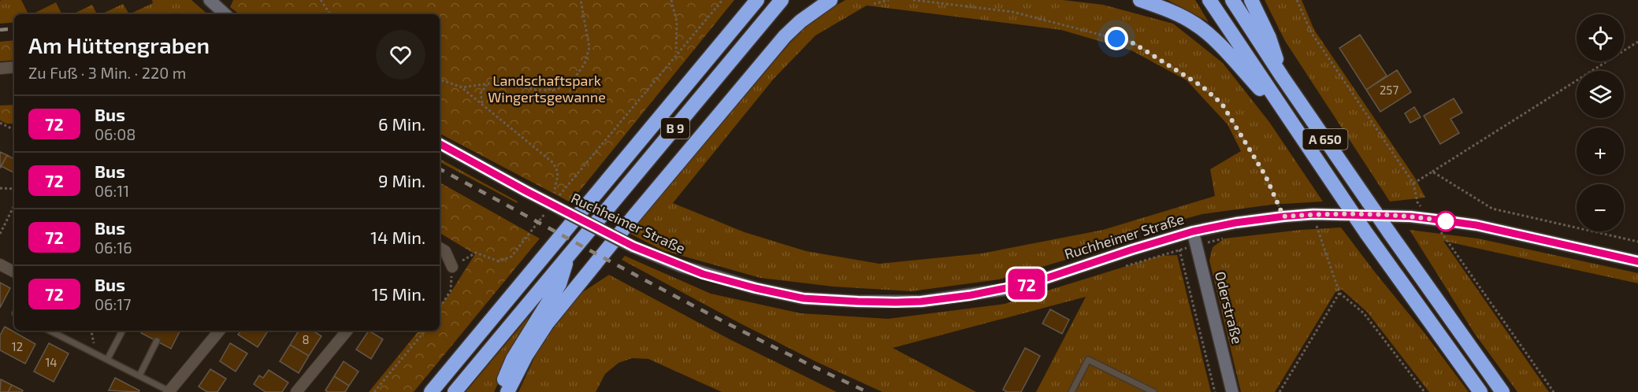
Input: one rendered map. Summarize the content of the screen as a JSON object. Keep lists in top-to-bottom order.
{
  "streets": {
    "highway": ["B 9", "A 650"],
    "street": ["Ruchheimer Straße", "Oderstraße"]
  },
  "crossings": [
    ["Ruchheimer Straße", "Oderstraße"]
  ],
  "parks": ["Landschaftspark Wingertsgewanne"],
  "lines": ["bus line 72"],
  "house_numbers": [
    "257",
    "8",
    "12",
    "14"
  ],
  "page": {
    "on_map": "72",
    "map_buttons": ["+", "−"],
    "heading": ["Am Hüttengraben", "Zu Fuß · 3 Min. · 220 m"],
    "list": [
      {
        "mark": "72",
        "name": "Bus",
        "note": "06:08",
        "value": "6 Min."
      },
      {
        "mark": "72",
        "name": "Bus",
        "note": "06:11",
        "value": "9 Min."
      },
      {
        "mark": "72",
        "name": "Bus",
        "note": "06:16",
        "value": "14 Min."
      },
      {
        "mark": "72",
        "name": "Bus",
        "note": "06:17",
        "value": "15 Min."
      }
    ]
  }
}
